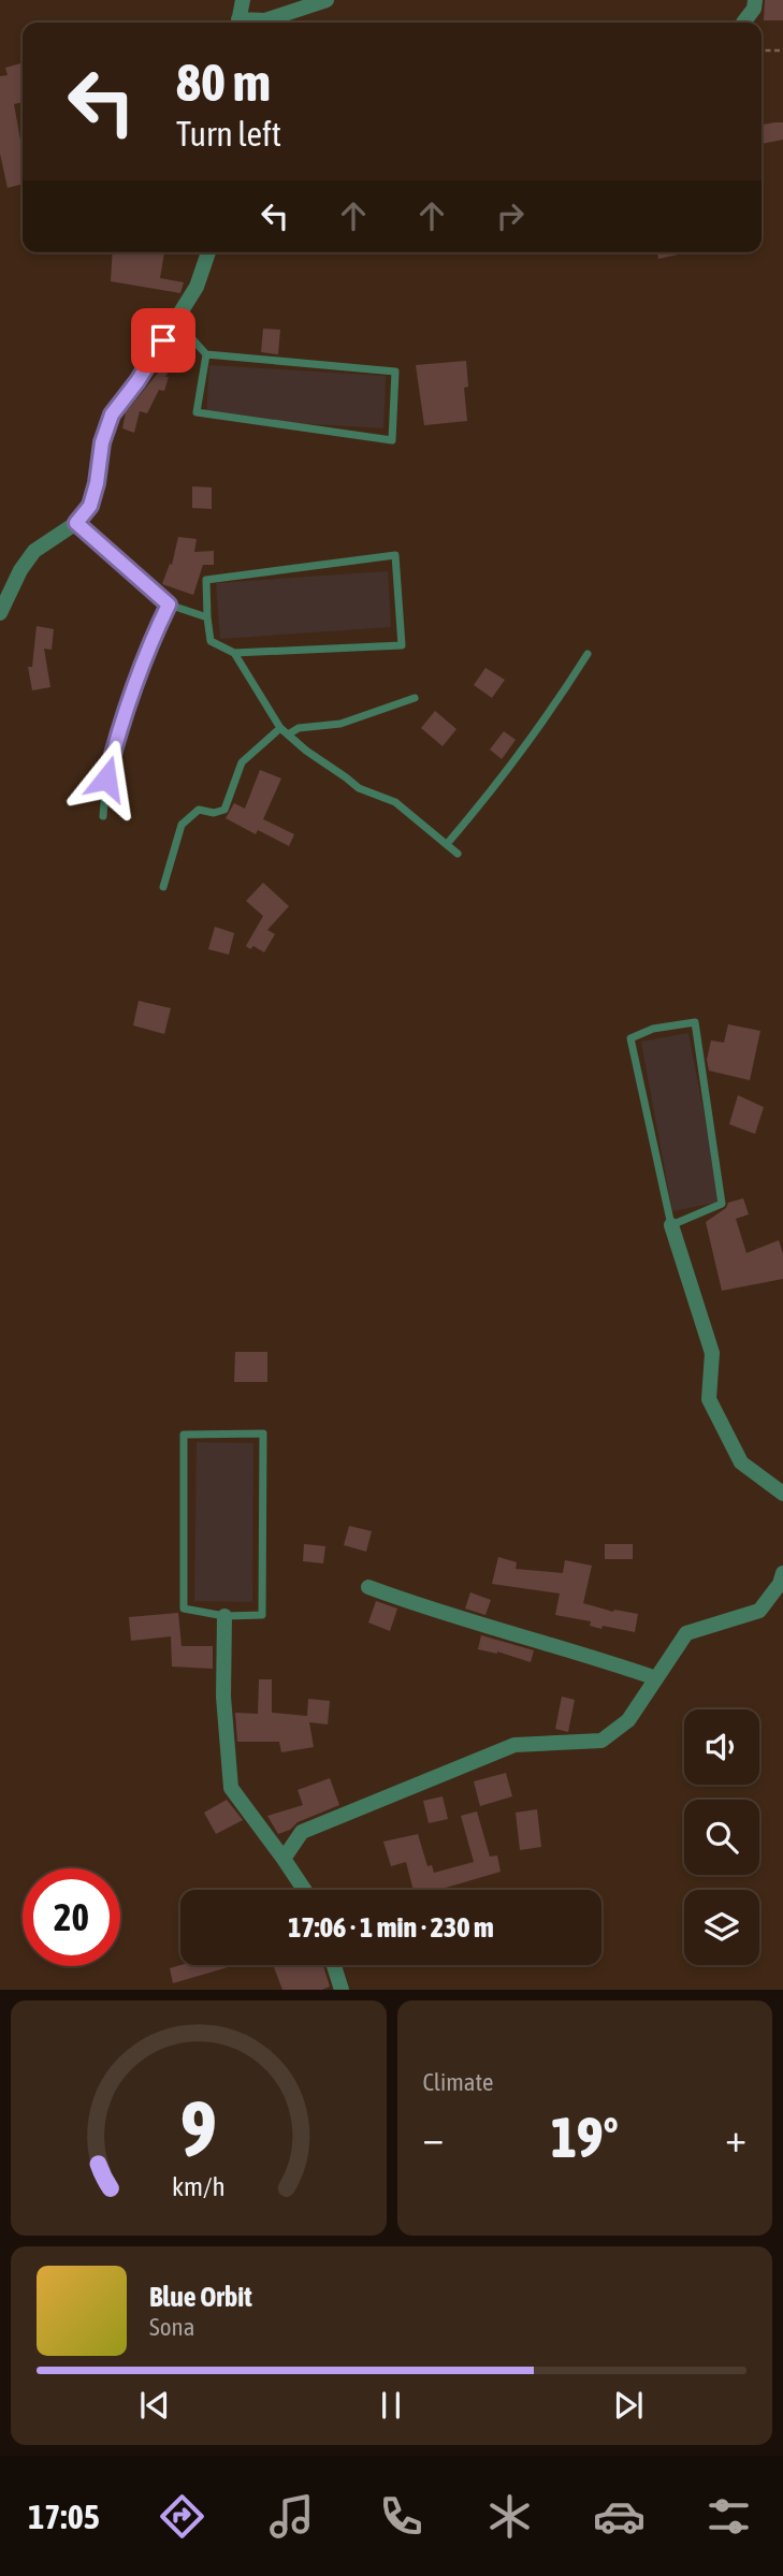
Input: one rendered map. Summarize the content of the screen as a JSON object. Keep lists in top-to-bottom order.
{
  "page": {
    "turn": ["80 m", "Turn left"],
    "limit": "20",
    "trip": "17:06 · 1 min · 230 m",
    "tile": "Climate",
    "heat": ["−", "19°", "+"],
    "song": ["Blue Orbit", "Sona"],
    "tabs": "17:05",
    "gauge": ["9", "km/h"]
  }
}
